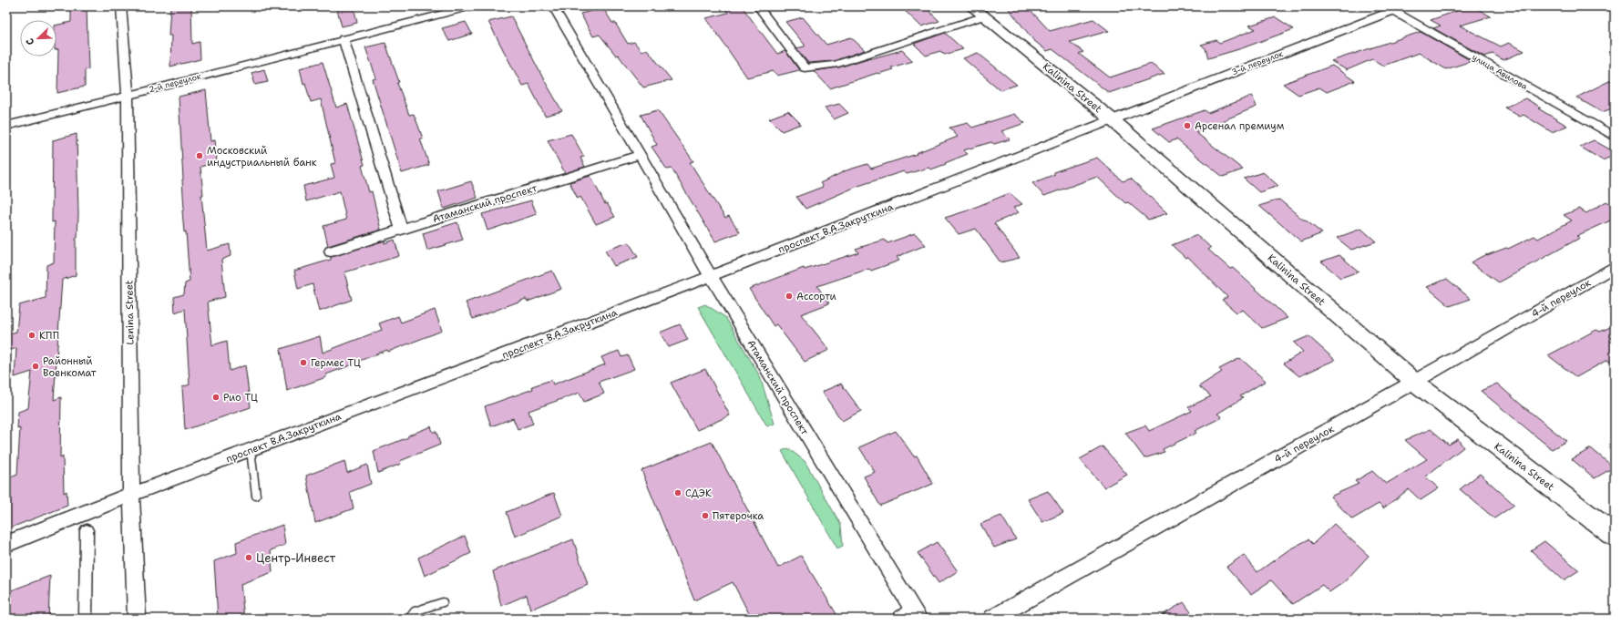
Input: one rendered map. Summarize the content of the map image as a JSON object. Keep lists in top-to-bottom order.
{
  "streets": {
    "main road": ["Kalinina Street"],
    "street": [
      "3-й переулок",
      "улица Авилова",
      "2-й переулок",
      "Атаманский проспект",
      "проспект В.А.Закруткина",
      "4-й переулок",
      "Lenina Street"
    ]
  },
  "crossings": [
    ["3-й переулок", "улица Авилова"],
    ["3-й переулок", "Kalinina Street"],
    ["3-й переулок", "проспект В.А.Закруткина"],
    ["2-й переулок", "Lenina Street"],
    ["Kalinina Street", "проспект В.А.Закруткина"],
    ["Kalinina Street", "4-й переулок"],
    ["Атаманский проспект", "проспект В.А.Закруткина"],
    ["проспект В.А.Закруткина", "Lenina Street"]
  ],
  "places": [
    "Арсенал премиум",
    "Московский индустриальный банк",
    "Ассорти",
    "КПП",
    "Гермес ТЦ",
    "Районный Военкомат",
    "Рио ТЦ",
    "СДЭК",
    "Пятeрочка",
    "Центр-Инвест"
  ],
  "north": "bottom left"
}
